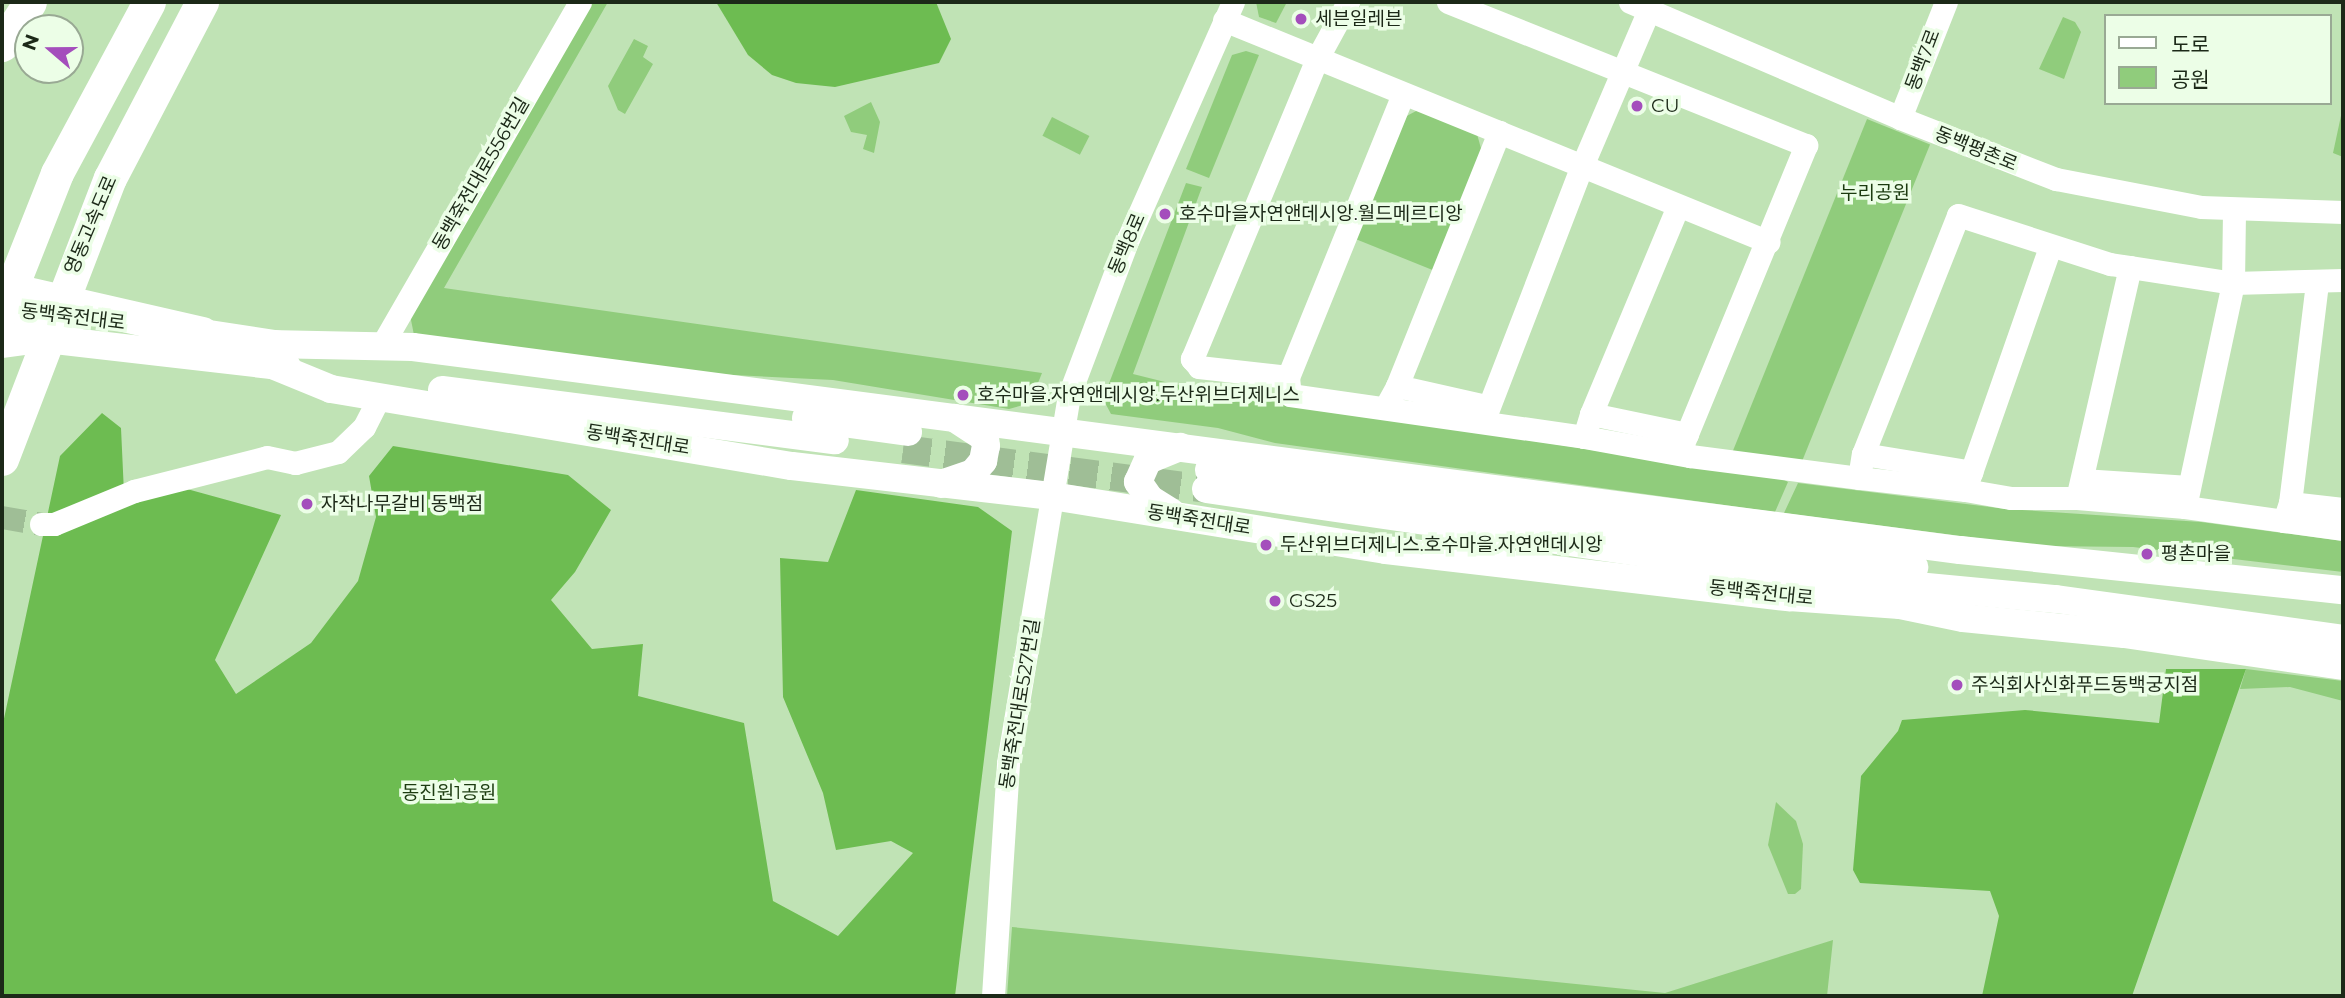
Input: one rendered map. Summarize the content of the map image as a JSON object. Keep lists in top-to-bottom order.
{
  "streets": {
    "highway": ["영동고속도로"],
    "main road": ["동백죽전대로"],
    "street": [
      "동백7로",
      "동백평촌로",
      "동백죽전대로556번길",
      "동백8로",
      "동백죽전대로527번길"
    ]
  },
  "crossings": [
    ["동백7로", "동백평촌로"],
    ["동백죽전대로556번길", "동백죽전대로"],
    ["동백8로", "동백죽전대로"],
    ["동백8로", "동백죽전대로527번길"],
    ["동백죽전대로", "동백죽전대로527번길"]
  ],
  "parks": ["누리공원", "동진원1공원"],
  "places": [
    "세븐일레븐",
    "CU",
    "호수마을자연앤데시앙.월드메르디앙",
    "호수마을.자연앤데시앙.두산위브더제니스",
    "자작나무갈비 동백점",
    "두산위브더제니스.호수마을.자연앤데시앙",
    "평촌마을",
    "GS25",
    "주식회사신화푸드동백궁지점"
  ],
  "legend": ["도로", "공원"],
  "north": "left"
}
